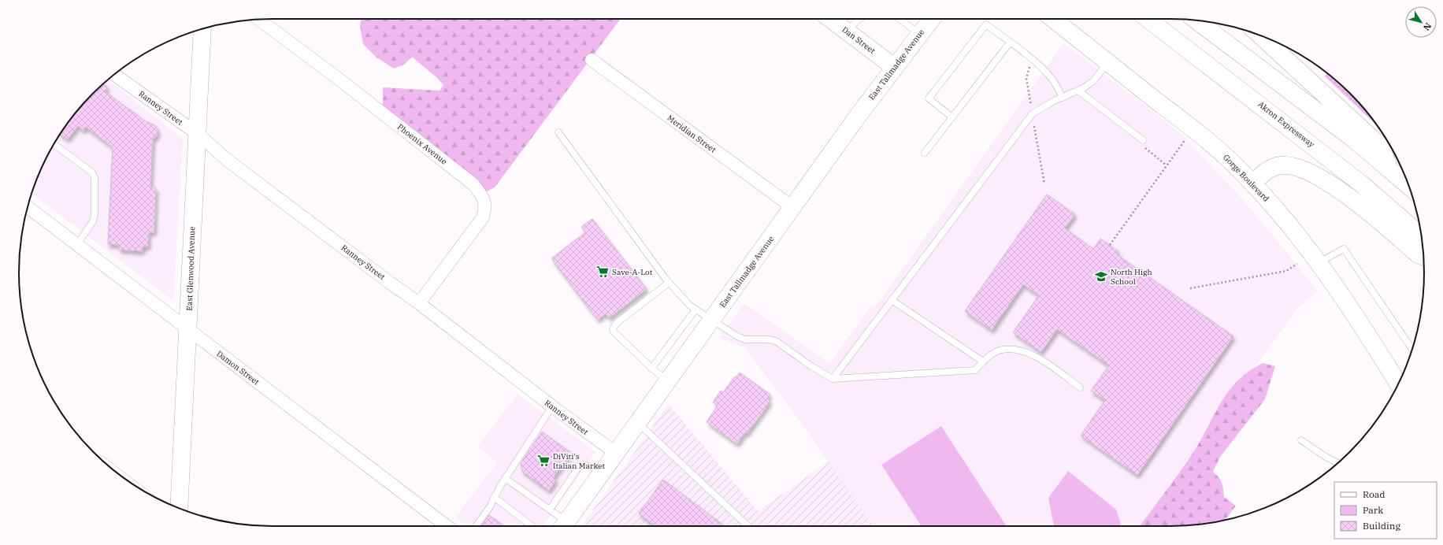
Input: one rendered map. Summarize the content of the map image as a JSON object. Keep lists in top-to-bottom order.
{
  "streets": {
    "main road": [
      "Dan Street",
      "East Tallmadge Avenue",
      "Akron Expressway",
      "Gorge Boulevard",
      "East Glenwood Avenue"
    ],
    "street": [
      "Ranney Street",
      "Meridian Street",
      "Phoenix Avenue",
      "Damon Street"
    ]
  },
  "crossings": [
    ["Dan Street", "East Tallmadge Avenue"],
    ["East Tallmadge Avenue", "Ranney Street"],
    ["East Tallmadge Avenue", "Meridian Street"],
    ["Ranney Street", "Phoenix Avenue"],
    ["Ranney Street", "East Glenwood Avenue"],
    ["East Glenwood Avenue", "Damon Street"]
  ],
  "places": {
    "supermarket": ["Save-A-Lot", "DiViti's Italian Market"],
    "school or university": ["North High School"]
  },
  "legend": ["Road", "Park", "Building"],
  "north": "bottom right"
}
